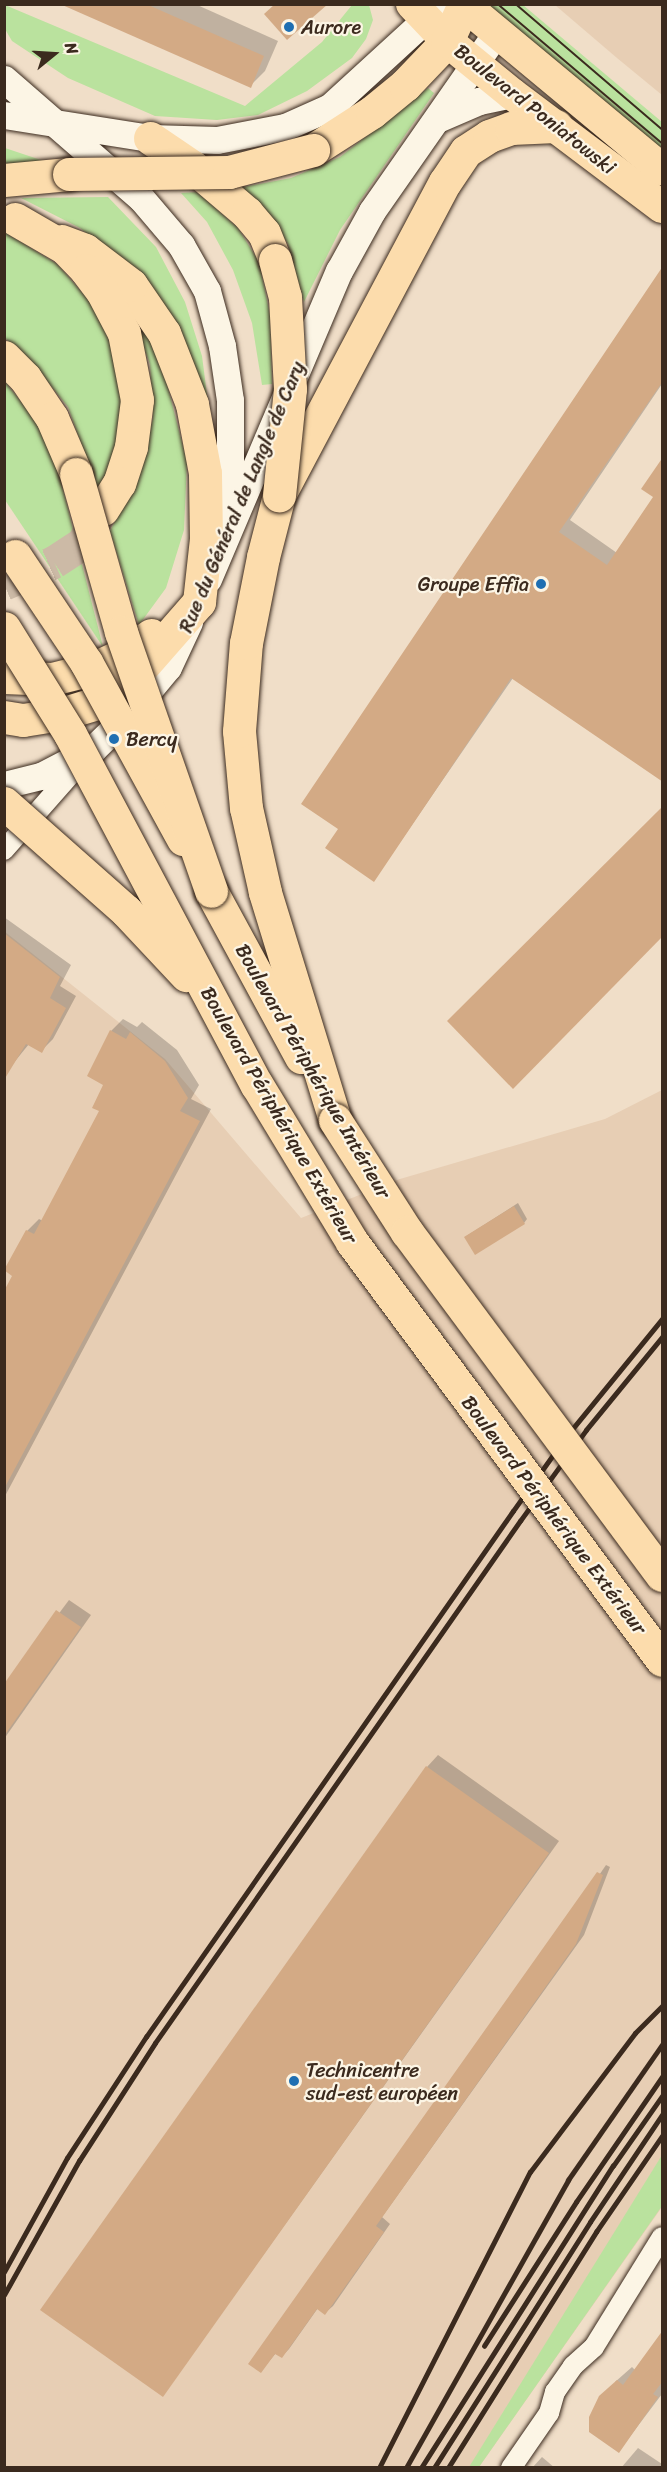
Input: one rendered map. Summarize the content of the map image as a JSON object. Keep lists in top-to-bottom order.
{
  "streets": {
    "highway": ["Boulevard Périphérique Intérieur", "Boulevard Périphérique Extérieur"],
    "main road": ["Boulevard Poniatowski", "Rue du Général de Langle de Cary"]
  },
  "crossings": [
    ["Boulevard Poniatowski", "Rue du Général de Langle de Cary"]
  ],
  "places": [
    "Aurore",
    "Groupe Effia",
    "Bercy",
    "Technicentre sud-est européen"
  ],
  "north": "right"
}
